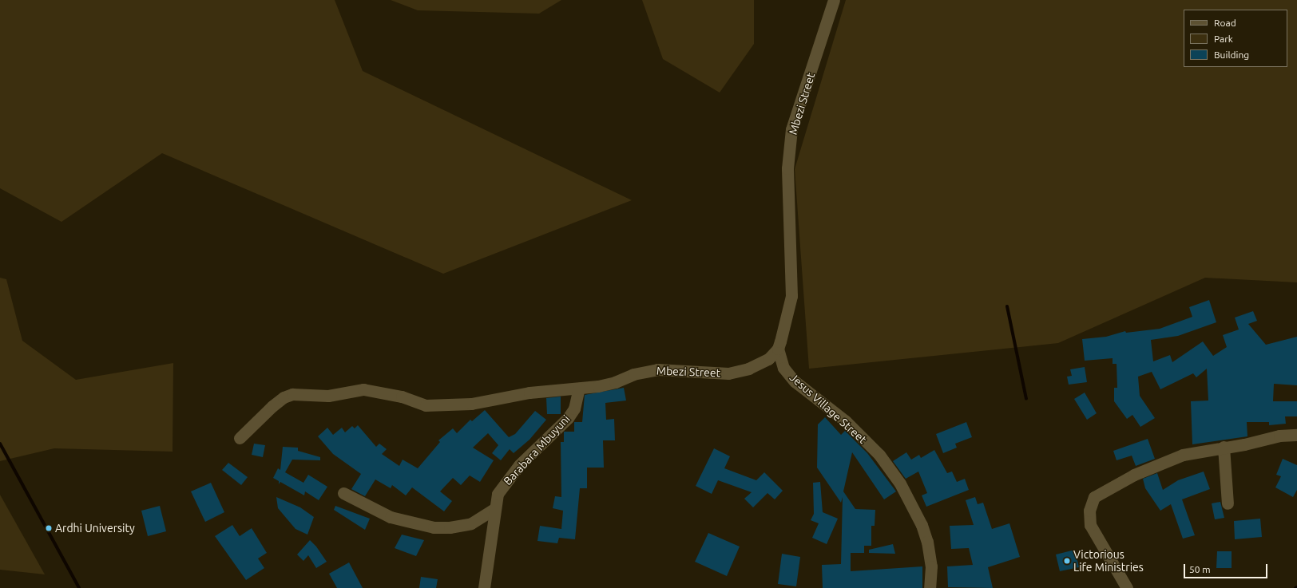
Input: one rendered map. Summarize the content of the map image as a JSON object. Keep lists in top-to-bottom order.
{
  "streets": {
    "street": ["Mbezi Street", "Jesus Village Street", "Barabara Mbuyuni"]
  },
  "crossings": [
    ["Mbezi Street", "Jesus Village Street"],
    ["Mbezi Street", "Barabara Mbuyuni"]
  ],
  "places": ["Ardhi University", "Victorious Life Ministries"],
  "legend": ["Road", "Park", "Building"],
  "scale_bar": "50 m"
}
